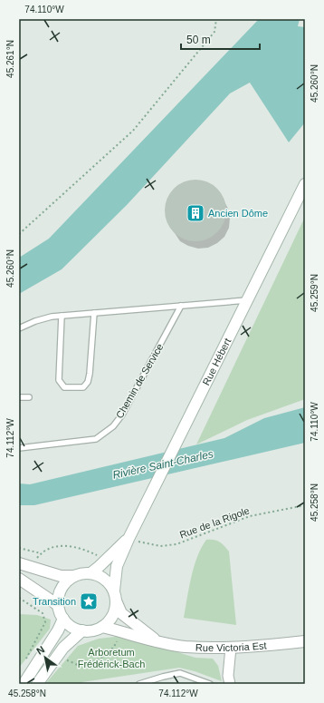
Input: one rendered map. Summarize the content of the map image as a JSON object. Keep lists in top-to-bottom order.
{
  "streets": {
    "main road": ["Rue Hébert", "Rue Victoria Est"],
    "lane": ["Chemin de Service"],
    "path": ["Rue de la Rigole"]
  },
  "crossings": [
    ["Rue Hébert", "Rue de la Rigole"],
    ["Rue Hébert", "Rue Victoria Est"]
  ],
  "water": ["Rivière Saint-Charles"],
  "parks": ["Arboretum Frédérick-Bach"],
  "places": {
    "building": ["Ancien Dôme"],
    "place": ["Transition"]
  },
  "scale_bar": "50 m",
  "north": "top left",
  "coordinates": [
    "74.110°W",
    "45.261°N",
    "45.260°N",
    "45.259°N",
    "74.112°W",
    "45.258°N"
  ]
}
